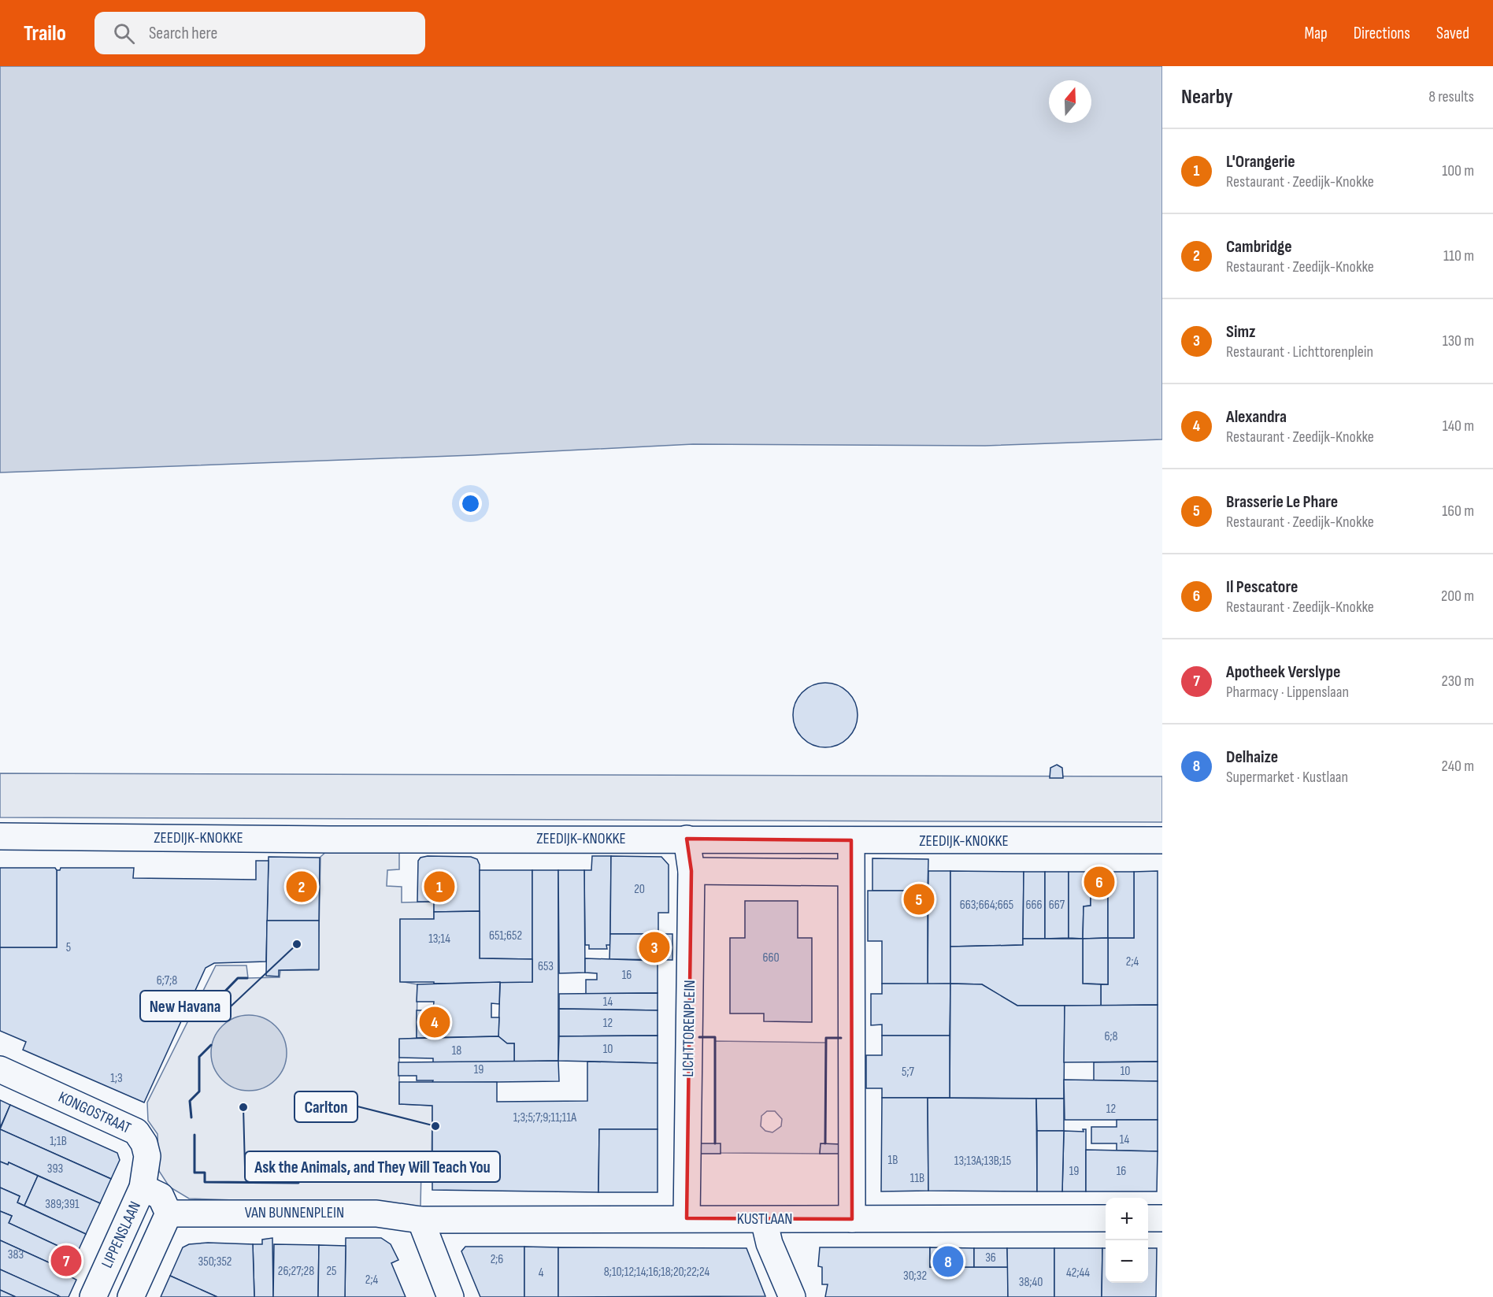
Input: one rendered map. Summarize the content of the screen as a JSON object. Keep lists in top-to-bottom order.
{
  "streets": {
    "street": [
      "ZEEDIJK-KNOKKE",
      "LICHTTORENPLEIN",
      "KONGOSTRAAT",
      "VAN BUNNENPLEIN",
      "KUSTLAAN",
      "LIPPENSLAAN"
    ]
  },
  "crossings": [
    ["ZEEDIJK-KNOKKE", "LICHTTORENPLEIN"],
    ["LICHTTORENPLEIN", "KUSTLAAN"],
    ["KONGOSTRAAT", "LIPPENSLAAN"],
    ["VAN BUNNENPLEIN", "KUSTLAAN"],
    ["VAN BUNNENPLEIN", "LIPPENSLAAN"]
  ],
  "places": ["New Havana", "Ask the Animals, and They Will Teach You", "Carlton"],
  "house_numbers": [
    "20",
    "663;664;665",
    "666",
    "667",
    "651;652",
    "13;14",
    "5",
    "660",
    "2;4",
    "653",
    "16",
    "6;7;8",
    "14",
    "12",
    "6;8",
    "10",
    "18",
    "19",
    "10",
    "5;7",
    "1;3",
    "12",
    "1;3;5;7;9;11;11A",
    "14",
    "1;1B",
    "1B",
    "13;13A;13B;15",
    "393",
    "19",
    "16",
    "11B",
    "389;391",
    "383",
    "36",
    "2;6",
    "350;352",
    "26;27;28",
    "25",
    "8;10;12;14;16;18;20;22;24",
    "4",
    "42;44",
    "30;32",
    "2;4",
    "38;40"
  ],
  "north": "top",
  "page": {
    "header": "Trailo",
    "search": "Search here",
    "nav": ["Map", "Directions", "Saved"],
    "heading": ["Nearby", "8 results"],
    "list": [
      {
        "mark": "1",
        "name": "L'Orangerie",
        "note": "Restaurant · Zeedijk-Knokke",
        "value": "100 m"
      },
      {
        "mark": "2",
        "name": "Cambridge",
        "note": "Restaurant · Zeedijk-Knokke",
        "value": "110 m"
      },
      {
        "mark": "3",
        "name": "Simz",
        "note": "Restaurant · Lichttorenplein",
        "value": "130 m"
      },
      {
        "mark": "4",
        "name": "Alexandra",
        "note": "Restaurant · Zeedijk-Knokke",
        "value": "140 m"
      },
      {
        "mark": "5",
        "name": "Brasserie Le Phare",
        "note": "Restaurant · Zeedijk-Knokke",
        "value": "160 m"
      },
      {
        "mark": "6",
        "name": "Il Pescatore",
        "note": "Restaurant · Zeedijk-Knokke",
        "value": "200 m"
      },
      {
        "mark": "7",
        "name": "Apotheek Verslype",
        "note": "Pharmacy · Lippenslaan",
        "value": "230 m"
      },
      {
        "mark": "8",
        "name": "Delhaize",
        "note": "Supermarket · Kustlaan",
        "value": "240 m"
      }
    ],
    "pins": [
      "6",
      "1",
      "2",
      "5",
      "3",
      "4",
      "7",
      "8"
    ],
    "map_buttons": ["+", "−"]
  }
}
